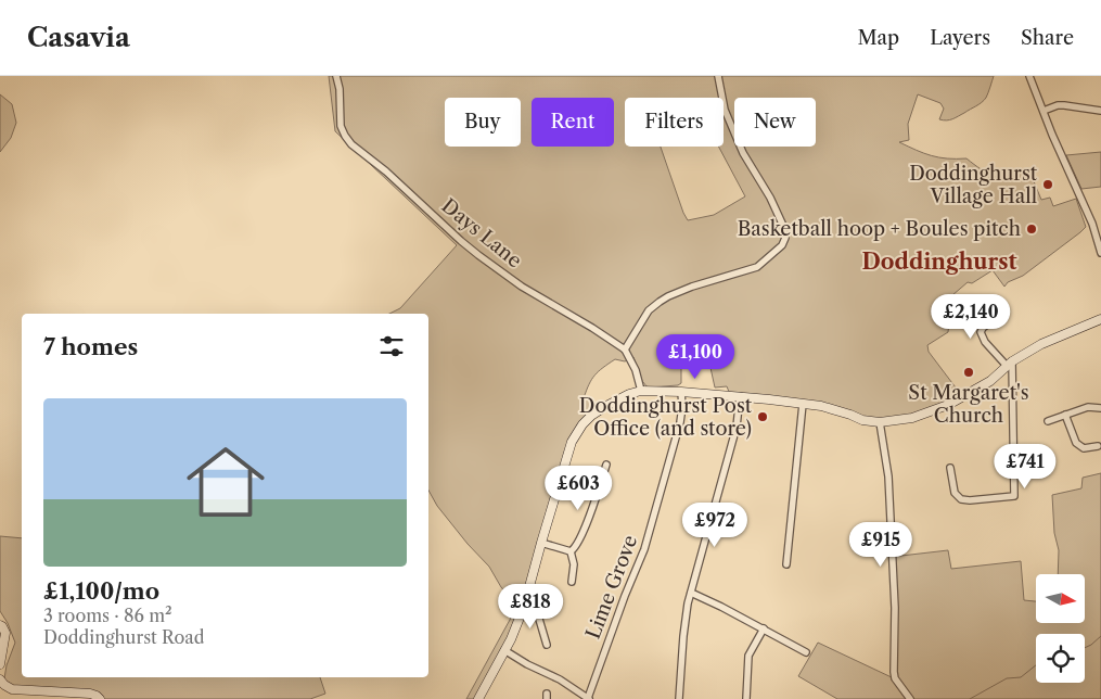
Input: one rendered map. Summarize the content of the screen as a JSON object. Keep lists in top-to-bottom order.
{
  "streets": {
    "street": ["Days Lane", "Lime Grove"]
  },
  "districts": ["Doddinghurst"],
  "places": [
    "Doddinghurst Village Hall",
    "Basketball hoop + Boules pitch",
    "St Margaret's Church",
    "Doddinghurst Post Office (and store)"
  ],
  "north": "right",
  "page": {
    "header": "Casavia",
    "nav": ["Map", "Layers", "Share"],
    "chip": [
      "Buy",
      "Rent",
      "Filters",
      "New"
    ],
    "price": [
      "£2,140",
      "£1,100",
      "£741",
      "£603",
      "£972",
      "£915",
      "£818"
    ],
    "heading": "7 homes",
    "list": [
      {
        "name": "£1,100/mo",
        "note": "3 rooms · 86 m² · Doddinghurst Road"
      }
    ]
  }
}
